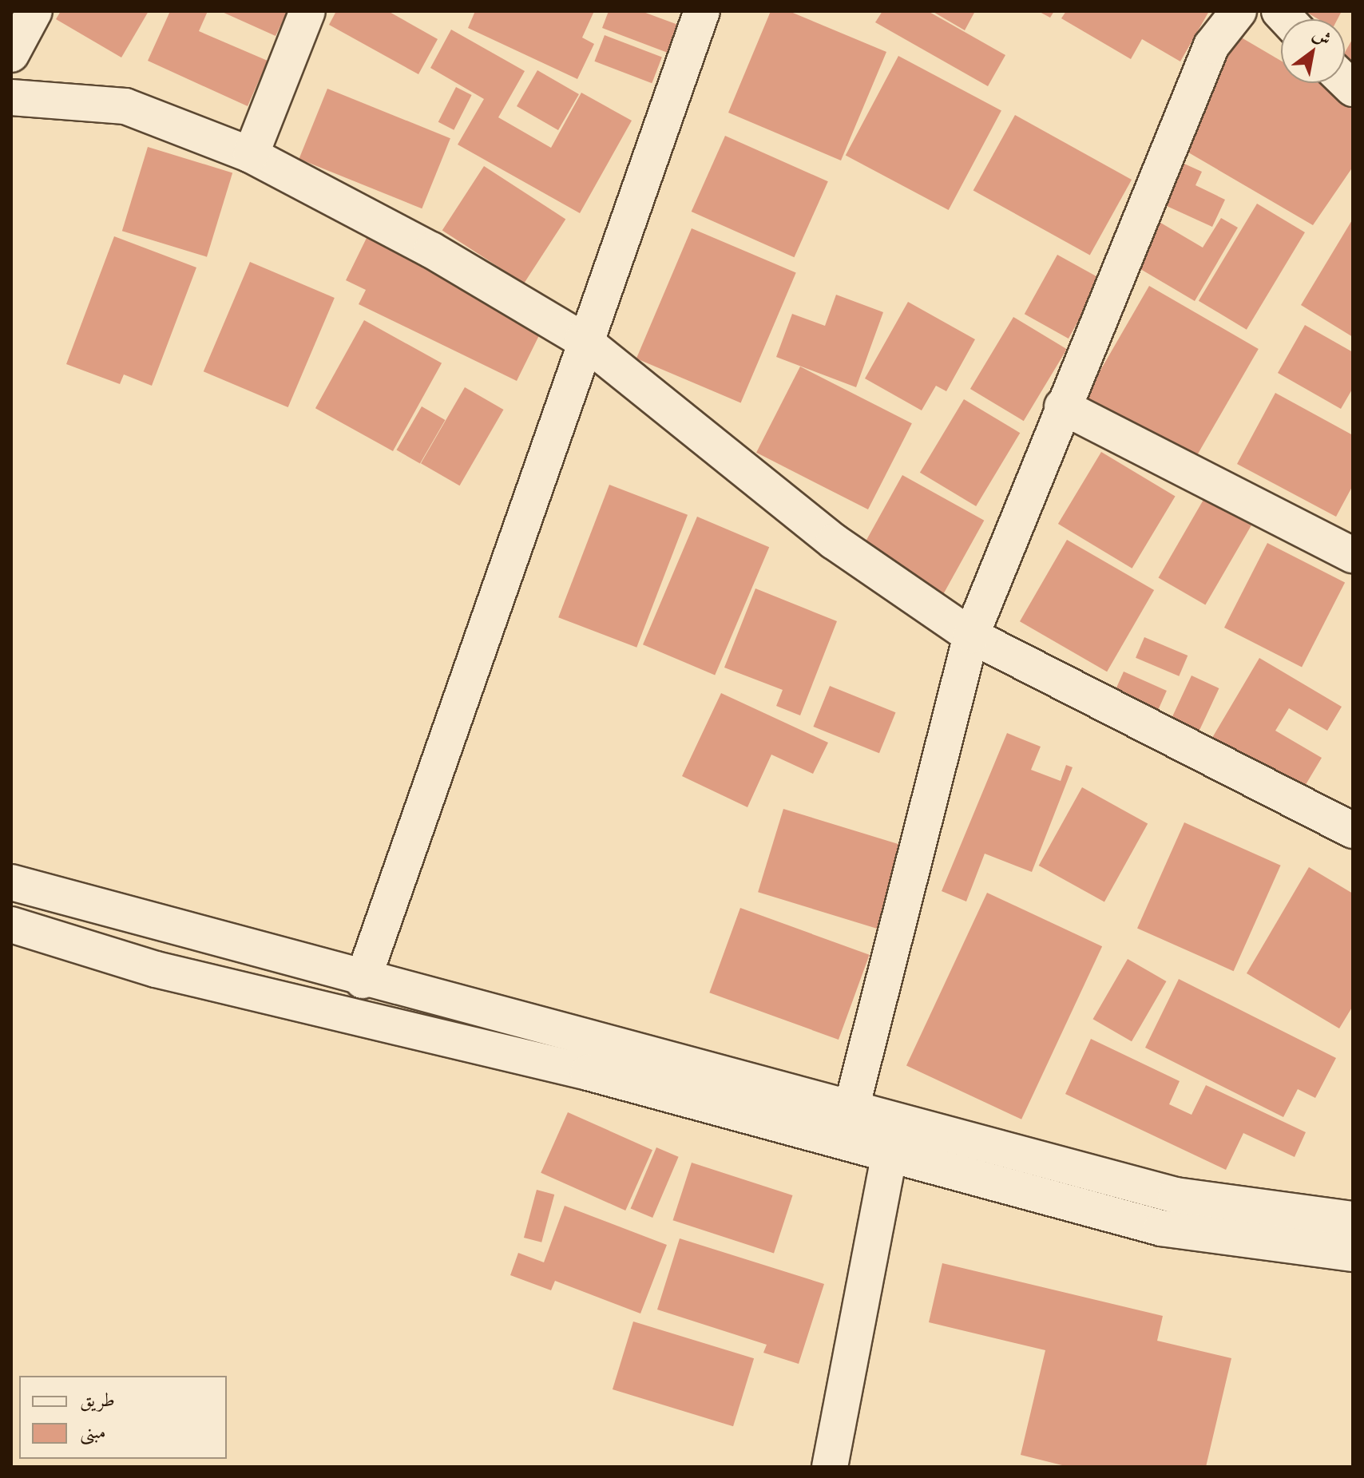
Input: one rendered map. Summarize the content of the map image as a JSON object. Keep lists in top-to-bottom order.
{
  "legend": ["طريق", "مبنى"],
  "north": "top right"
}
